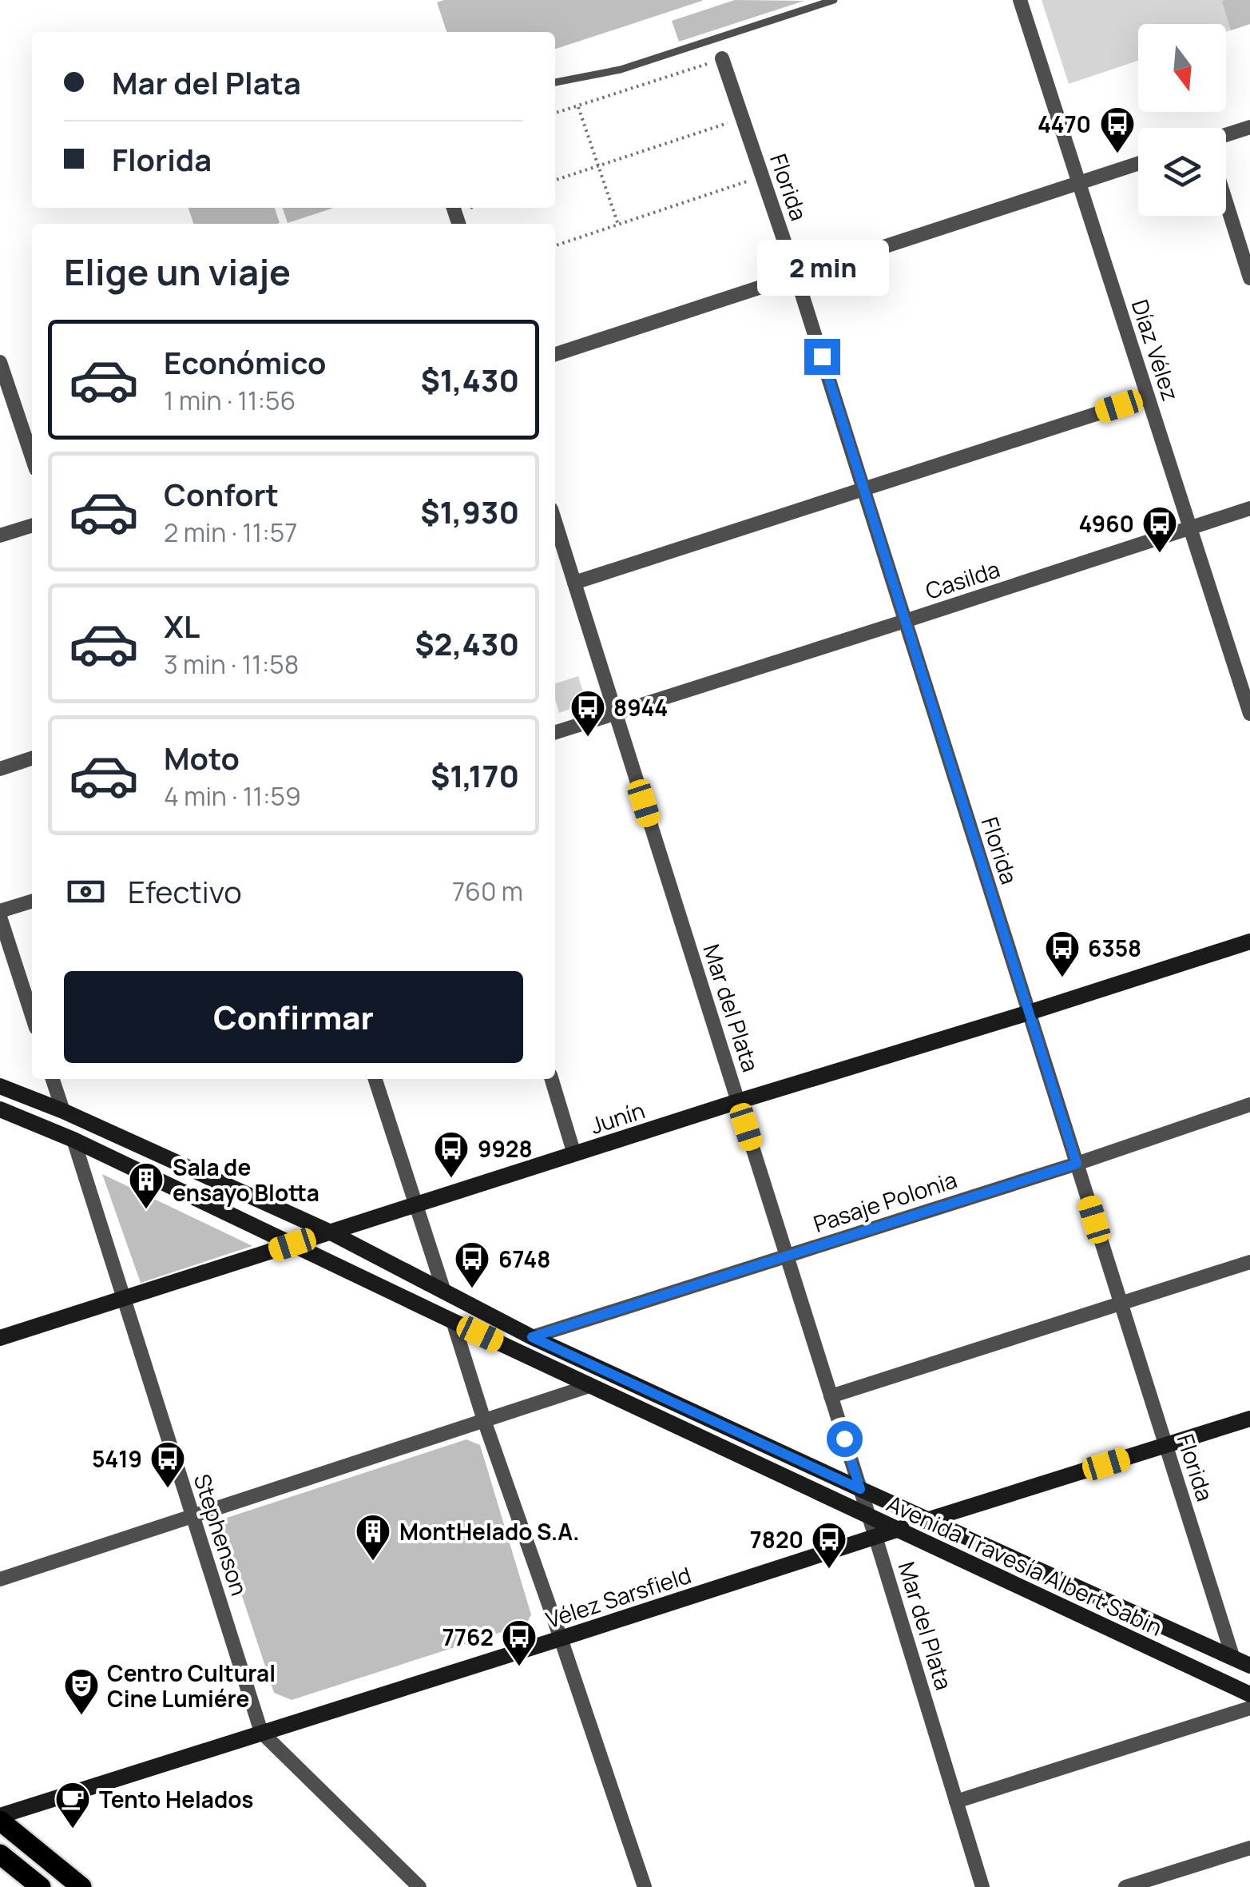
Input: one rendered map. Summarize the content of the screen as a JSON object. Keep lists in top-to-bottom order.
{
  "streets": {
    "main road": ["Junín", "Avenida Travesía Albert Sabin", "Vélez Sarsfield"],
    "street": [
      "Florida",
      "Díaz Vélez",
      "Casilda",
      "Mar del Plata",
      "Pasaje Polonia",
      "Stephenson"
    ]
  },
  "crossings": [
    ["Florida", "Casilda"],
    ["Florida", "Junín"],
    ["Florida", "Pasaje Polonia"],
    ["Florida", "Avenida Travesía Albert Sabin"],
    ["Florida", "Vélez Sarsfield"],
    ["Díaz Vélez", "Casilda"],
    ["Casilda", "Mar del Plata"],
    ["Mar del Plata", "Junín"],
    ["Mar del Plata", "Pasaje Polonia"],
    ["Mar del Plata", "Avenida Travesía Albert Sabin"],
    ["Mar del Plata", "Vélez Sarsfield"],
    ["Junín", "Stephenson"],
    ["Junín", "Avenida Travesía Albert Sabin"],
    ["Pasaje Polonia", "Avenida Travesía Albert Sabin"],
    ["Stephenson", "Avenida Travesía Albert Sabin"],
    ["Stephenson", "Vélez Sarsfield"],
    ["Avenida Travesía Albert Sabin", "Vélez Sarsfield"]
  ],
  "places": {
    "bus stop": [
      "4470",
      "4960",
      "8944",
      "6358",
      "9928",
      "6748",
      "5419",
      "7820",
      "7762"
    ],
    "building": ["Sala de ensayo Blotta", "MontHelado S.A."],
    "theatre": ["Centro Cultural Cine Lumiére"],
    "cafe": ["Tento Helados"]
  },
  "north": "bottom",
  "page": {
    "banner": ["Mar del Plata", "Florida"],
    "heading": "Elige un viaje",
    "bubble": "2 min",
    "list": [
      {
        "name": "Económico",
        "note": "1 min · 11:56",
        "value": "$1,430"
      },
      {
        "name": "Confort",
        "note": "2 min · 11:57",
        "value": "$1,930"
      },
      {
        "name": "XL",
        "note": "3 min · 11:58",
        "value": "$2,430"
      },
      {
        "name": "Moto",
        "note": "4 min · 11:59",
        "value": "$1,170"
      }
    ],
    "pay": ["Efectivo", "760 m"],
    "buttons": "Confirmar"
  }
}
